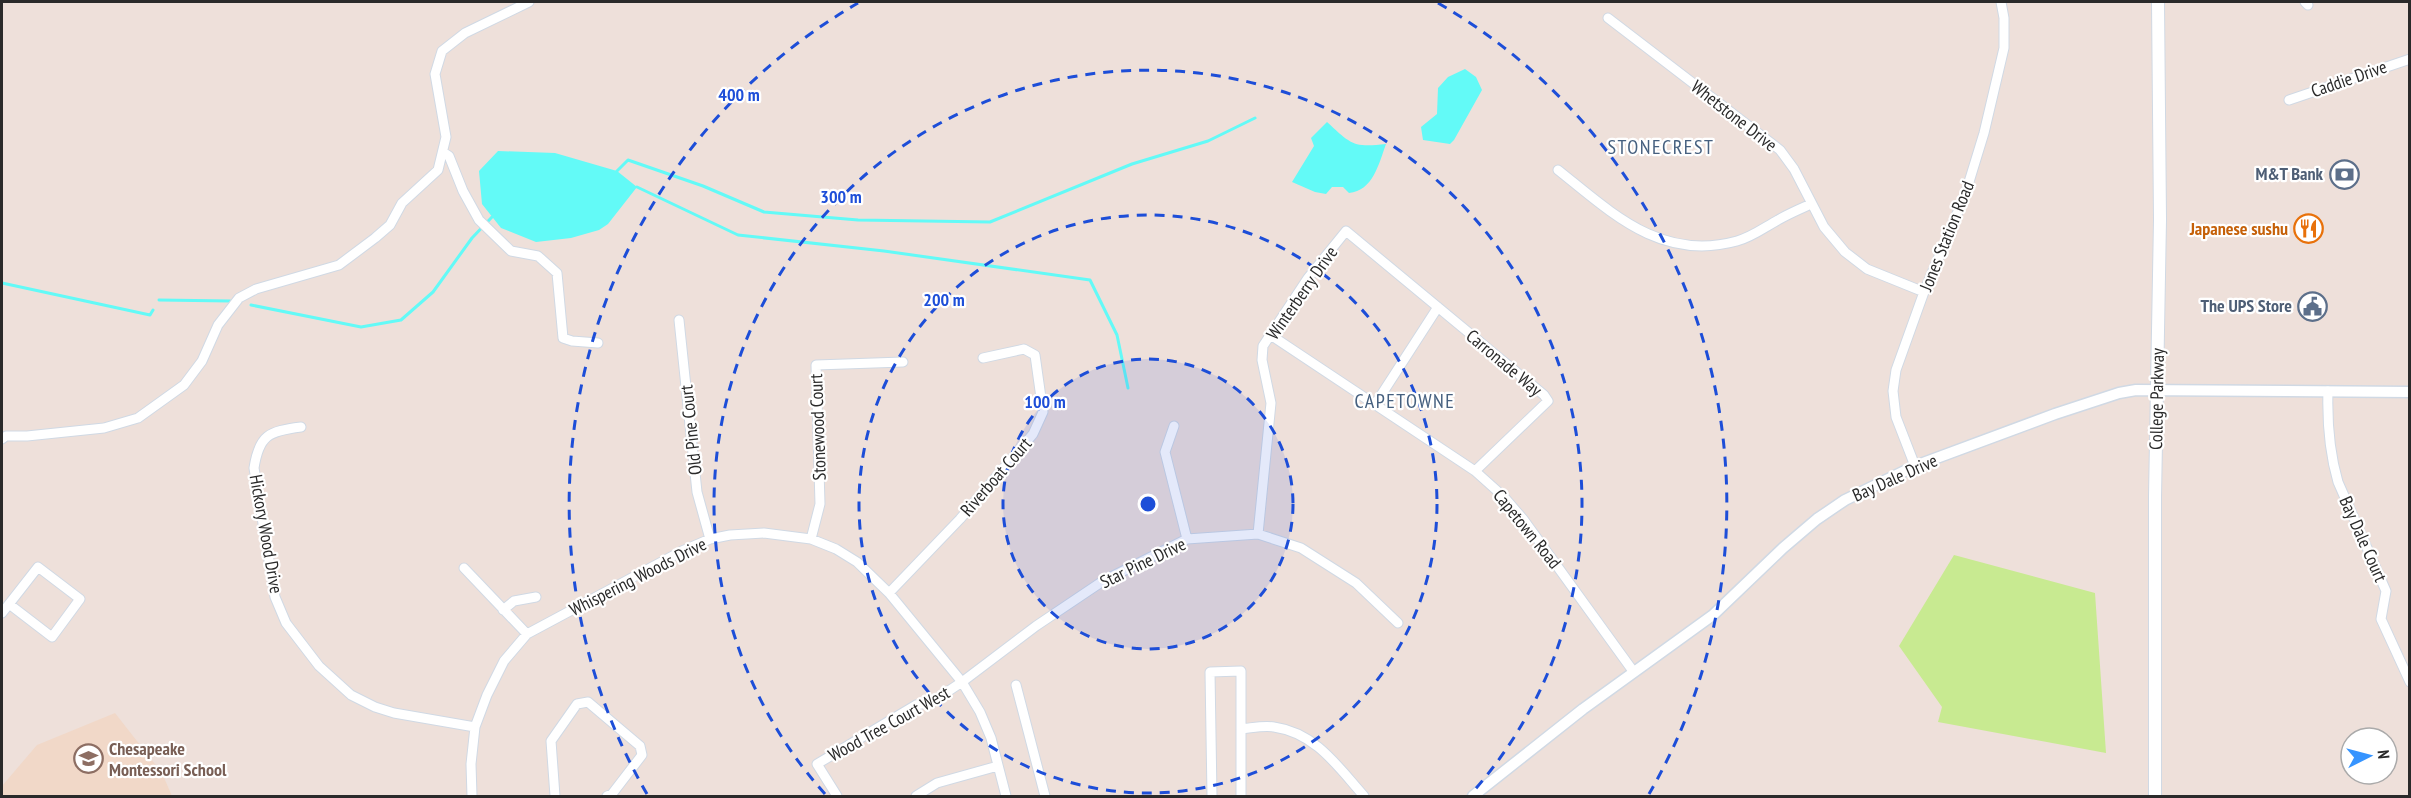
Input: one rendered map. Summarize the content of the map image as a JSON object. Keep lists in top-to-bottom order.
{
  "streets": {
    "main road": ["College Parkway"],
    "street": [
      "Caddie Drive",
      "Whetstone Drive",
      "Jones Station Road",
      "Winterberry Drive",
      "Carronade Way",
      "Stonewood Court",
      "Old Pine Court",
      "Riverboat Court",
      "Bay Dale Drive",
      "Capetown Road",
      "Hickory Wood Drive",
      "Bay Dale Court",
      "Star Pine Drive",
      "Whispering Woods Drive",
      "Wood Tree Court West"
    ]
  },
  "crossings": [
    ["Whetstone Drive", "Jones Station Road"],
    ["Jones Station Road", "Bay Dale Drive"],
    ["Winterberry Drive", "Carronade Way"],
    ["Winterberry Drive", "Capetown Road"],
    ["Winterberry Drive", "Star Pine Drive"],
    ["Carronade Way", "Capetown Road"],
    ["College Parkway", "Bay Dale Drive"],
    ["Stonewood Court", "Whispering Woods Drive"],
    ["Old Pine Court", "Whispering Woods Drive"],
    ["Riverboat Court", "Whispering Woods Drive"],
    ["Bay Dale Drive", "Capetown Road"],
    ["Bay Dale Drive", "Bay Dale Court"],
    ["Hickory Wood Drive", "Whispering Woods Drive"],
    ["Star Pine Drive", "Whispering Woods Drive"],
    ["Star Pine Drive", "Wood Tree Court West"],
    ["Whispering Woods Drive", "Wood Tree Court West"]
  ],
  "districts": ["STONECREST", "CAPETOWNE"],
  "places": {
    "bank": ["M&T Bank"],
    "restaurant": ["Japanese sushu"],
    "public building": ["The UPS Store"],
    "school or university": ["Chesapeake Montessori School"]
  },
  "north": "right",
  "rings": [
    "400 m",
    "300 m",
    "200 m",
    "100 m"
  ]
}
